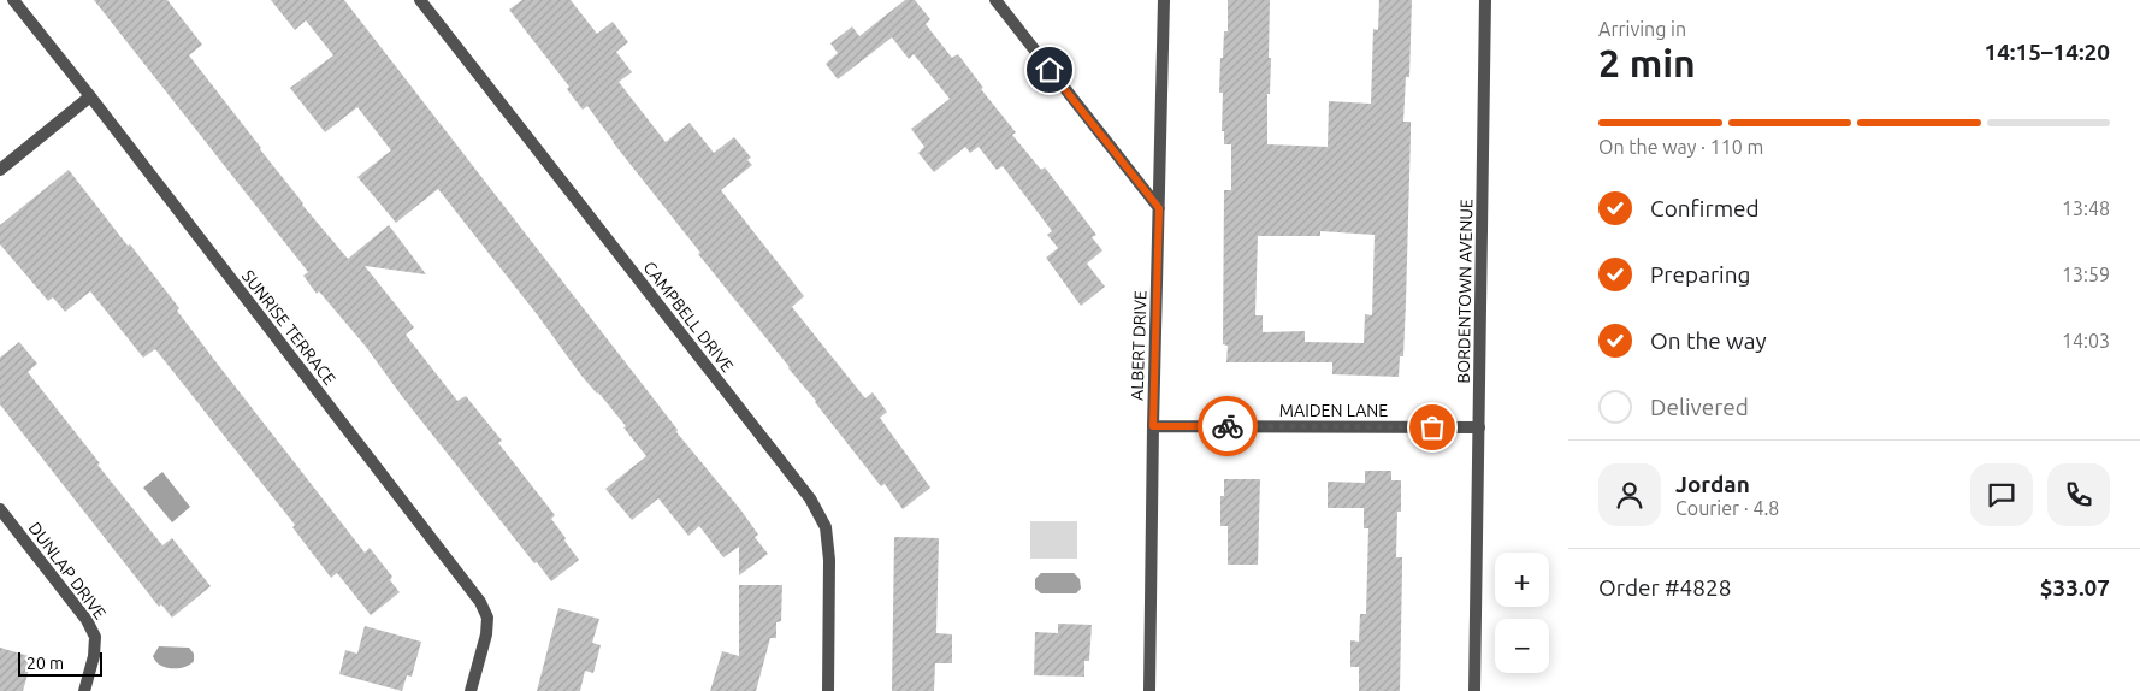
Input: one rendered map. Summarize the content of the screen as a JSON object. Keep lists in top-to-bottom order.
{
  "streets": {
    "street": [
      "BORDENTOWN AVENUE",
      "CAMPBELL DRIVE",
      "SUNRISE TERRACE",
      "ALBERT DRIVE",
      "MAIDEN LANE",
      "DUNLAP DRIVE"
    ]
  },
  "crossings": [
    ["BORDENTOWN AVENUE", "MAIDEN LANE"],
    ["ALBERT DRIVE", "MAIDEN LANE"]
  ],
  "scale_bar": "20 m",
  "page": {
    "heading": ["2 min", "Arriving in", "14:15–14:20"],
    "panel": [
      "Jordan",
      "Courier · 4.8",
      "Order #4828",
      "$33.07"
    ],
    "bar": "On the way · 110 m",
    "list": [
      ["Confirmed", "13:48"],
      ["Preparing", "13:59"],
      ["On the way", "14:03"],
      "Delivered"
    ],
    "map_buttons": ["+", "−"],
    "scale": "20 m"
  }
}
